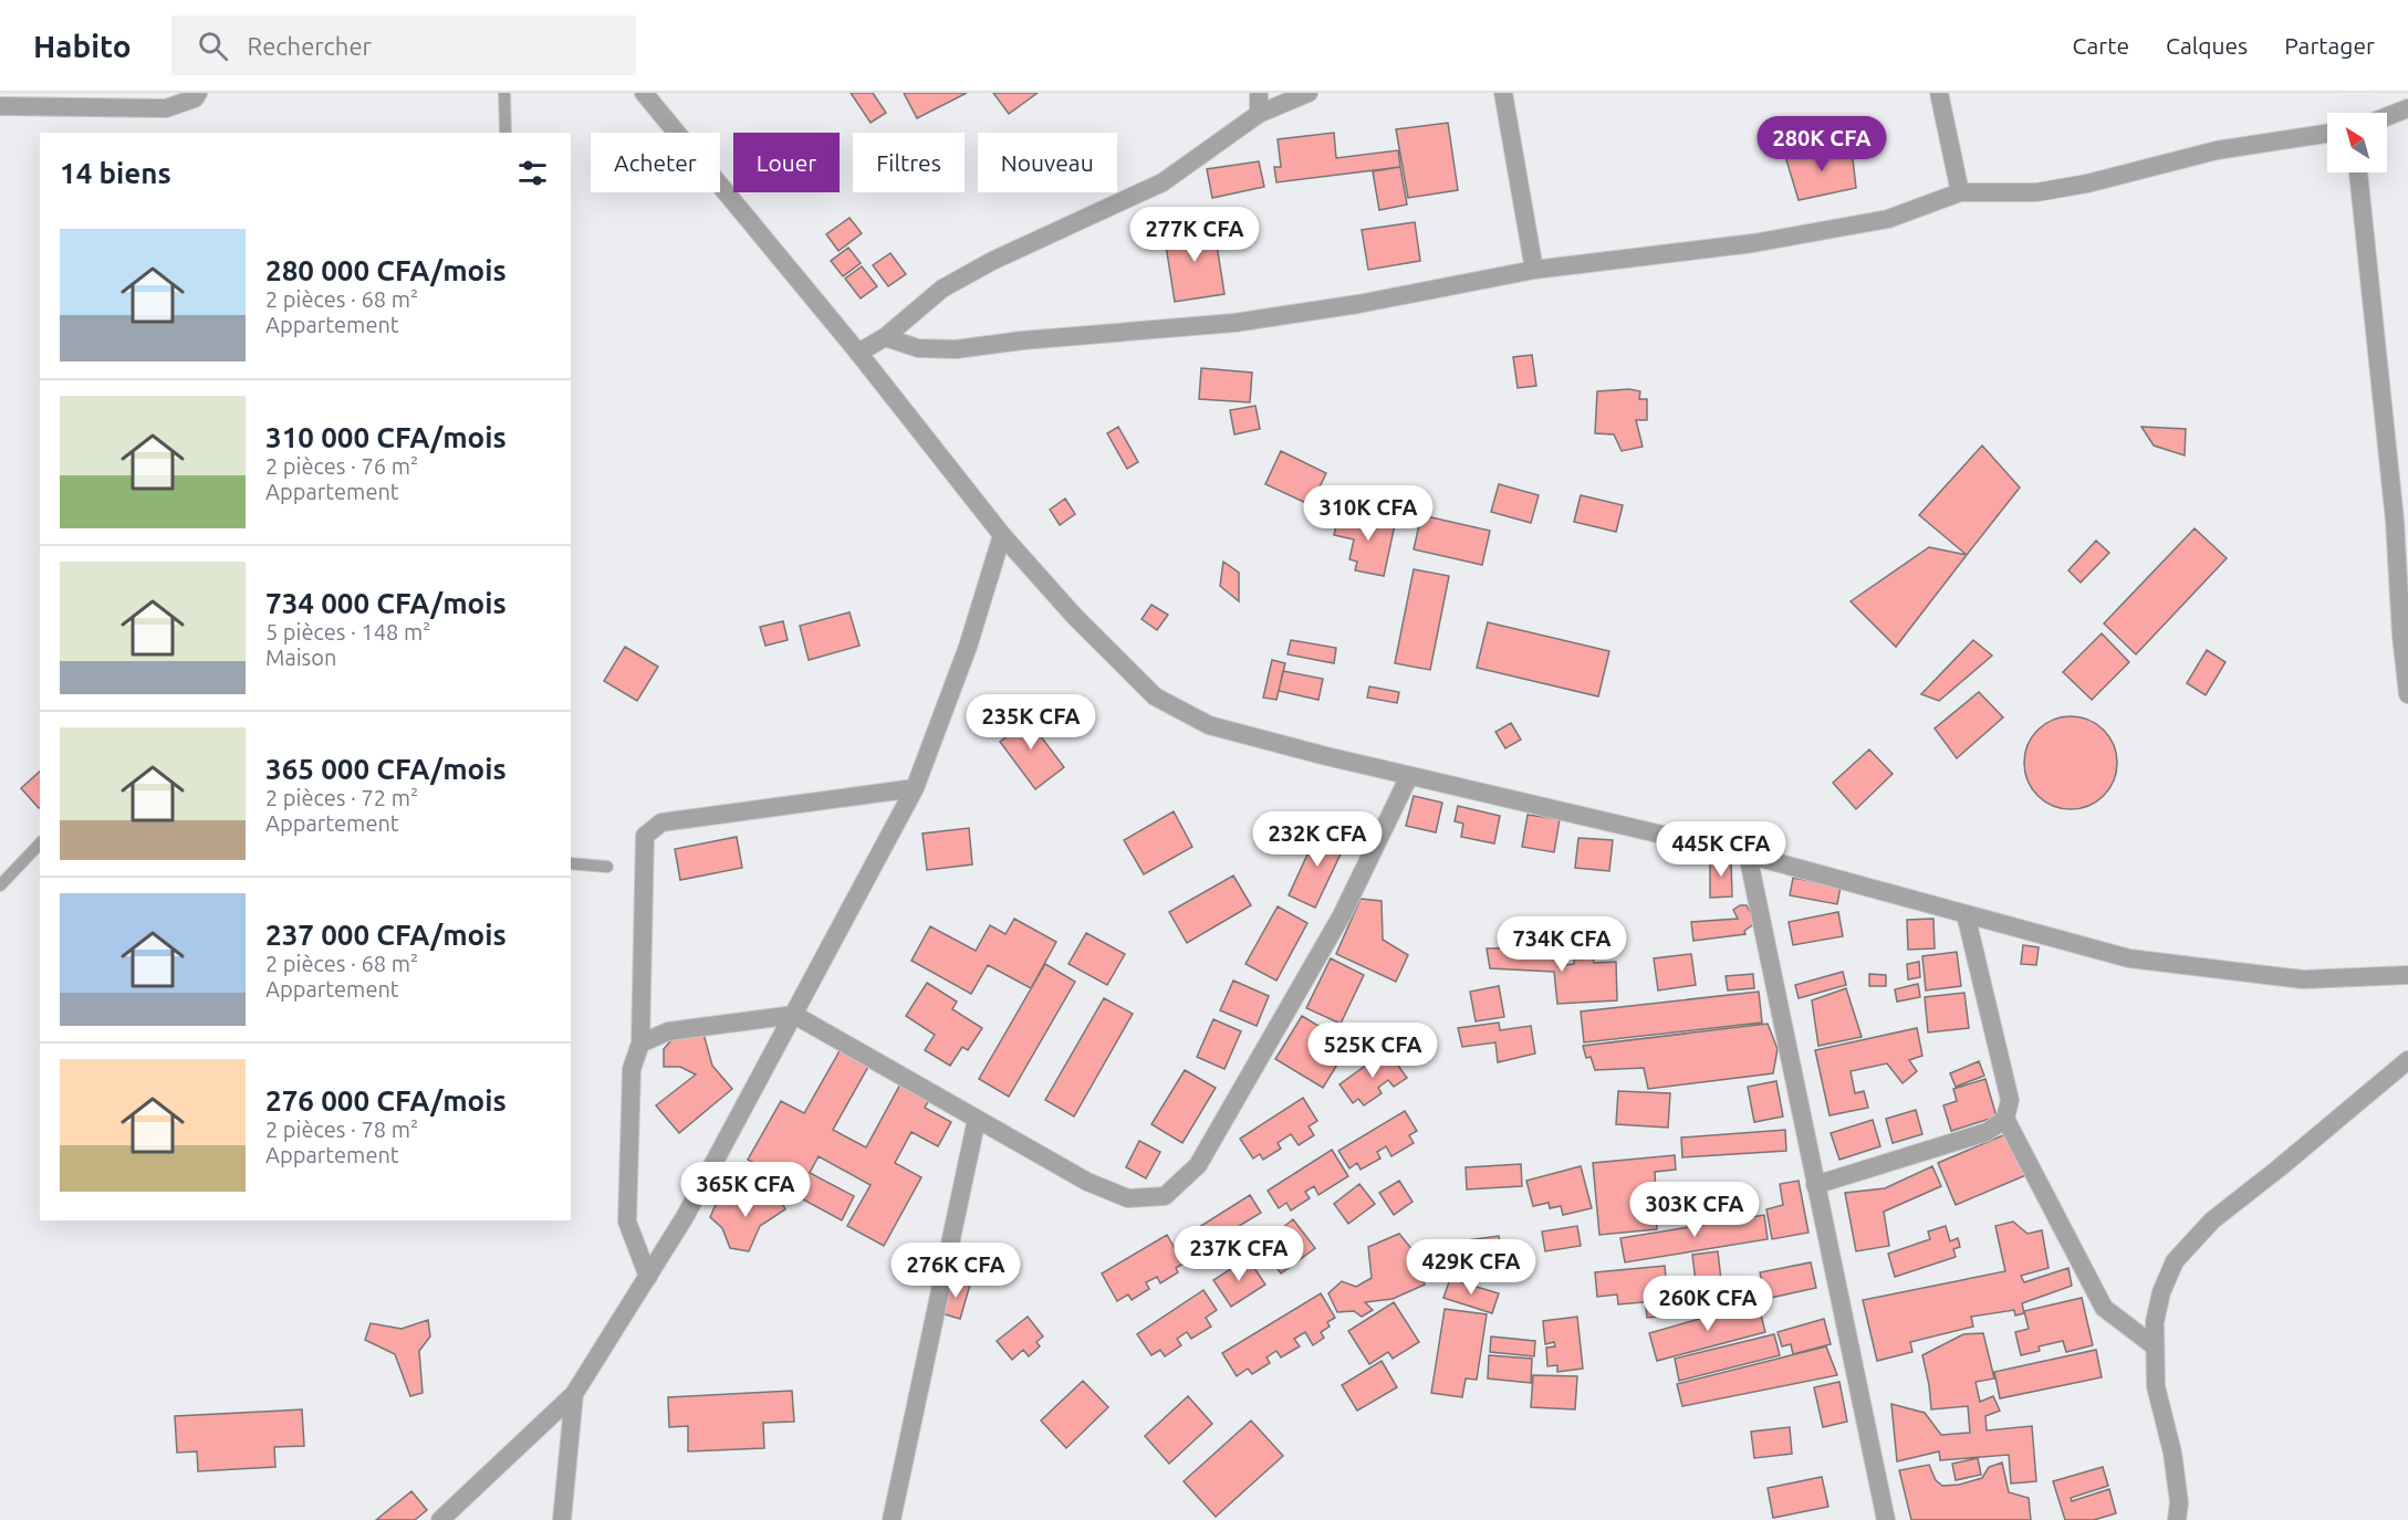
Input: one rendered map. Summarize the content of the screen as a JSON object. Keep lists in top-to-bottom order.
{
  "north": "top left",
  "page": {
    "header": "Habito",
    "search": "Rechercher",
    "nav": ["Carte", "Calques", "Partager"],
    "price": [
      "280K CFA",
      "277K CFA",
      "310K CFA",
      "235K CFA",
      "232K CFA",
      "445K CFA",
      "734K CFA",
      "525K CFA",
      "365K CFA",
      "303K CFA",
      "237K CFA",
      "429K CFA",
      "276K CFA",
      "260K CFA"
    ],
    "chip": [
      "Acheter",
      "Louer",
      "Filtres",
      "Nouveau"
    ],
    "heading": "14 biens",
    "list": [
      {
        "name": "280 000 CFA/mois",
        "note": "2 pièces · 68 m² · Appartement"
      },
      {
        "name": "310 000 CFA/mois",
        "note": "2 pièces · 76 m² · Appartement"
      },
      {
        "name": "734 000 CFA/mois",
        "note": "5 pièces · 148 m² · Maison"
      },
      {
        "name": "365 000 CFA/mois",
        "note": "2 pièces · 72 m² · Appartement"
      },
      {
        "name": "237 000 CFA/mois",
        "note": "2 pièces · 68 m² · Appartement"
      },
      {
        "name": "276 000 CFA/mois",
        "note": "2 pièces · 78 m² · Appartement"
      }
    ]
  }
}
